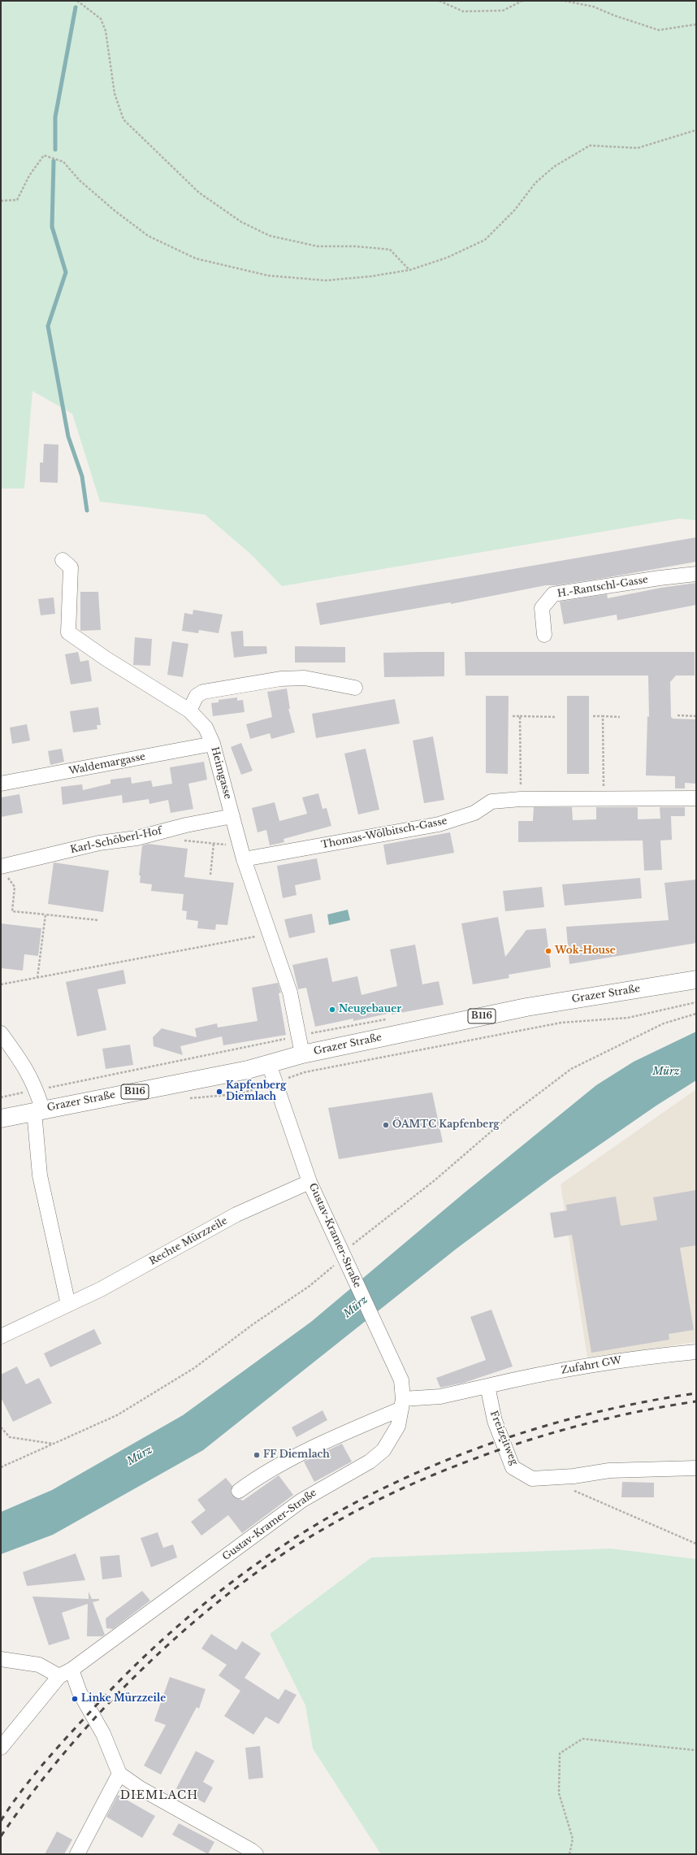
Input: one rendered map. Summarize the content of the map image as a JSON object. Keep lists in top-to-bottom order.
{
  "streets": {
    "main road": ["Grazer Straße", "B116"],
    "street": [
      "H.-Rantschl-Gasse",
      "Waldemargasse",
      "Heimgasse",
      "Thomas-Wölbitsch-Gasse",
      "Karl-Schöberl-Hof",
      "Gustav-Kramer-Straße",
      "Rechte Mürzzeile",
      "Zufahrt GW",
      "Freizeitweg"
    ]
  },
  "crossings": [
    ["Waldemargasse", "Heimgasse"],
    ["Heimgasse", "Thomas-Wölbitsch-Gasse"],
    ["Heimgasse", "Karl-Schöberl-Hof"],
    ["Heimgasse", "Grazer Straße"],
    ["Grazer Straße", "Gustav-Kramer-Straße"],
    ["Gustav-Kramer-Straße", "Rechte Mürzzeile"],
    ["Zufahrt GW", "Freizeitweg"]
  ],
  "districts": ["DIEMLACH"],
  "water": ["Mürz"],
  "places": [
    "Wok-House",
    "Neugebauer",
    "Kapfenberg Diemlach",
    "ÖAMTC Kapfenberg",
    "FF Diemlach",
    "Linke Mürzzeile"
  ]
}
